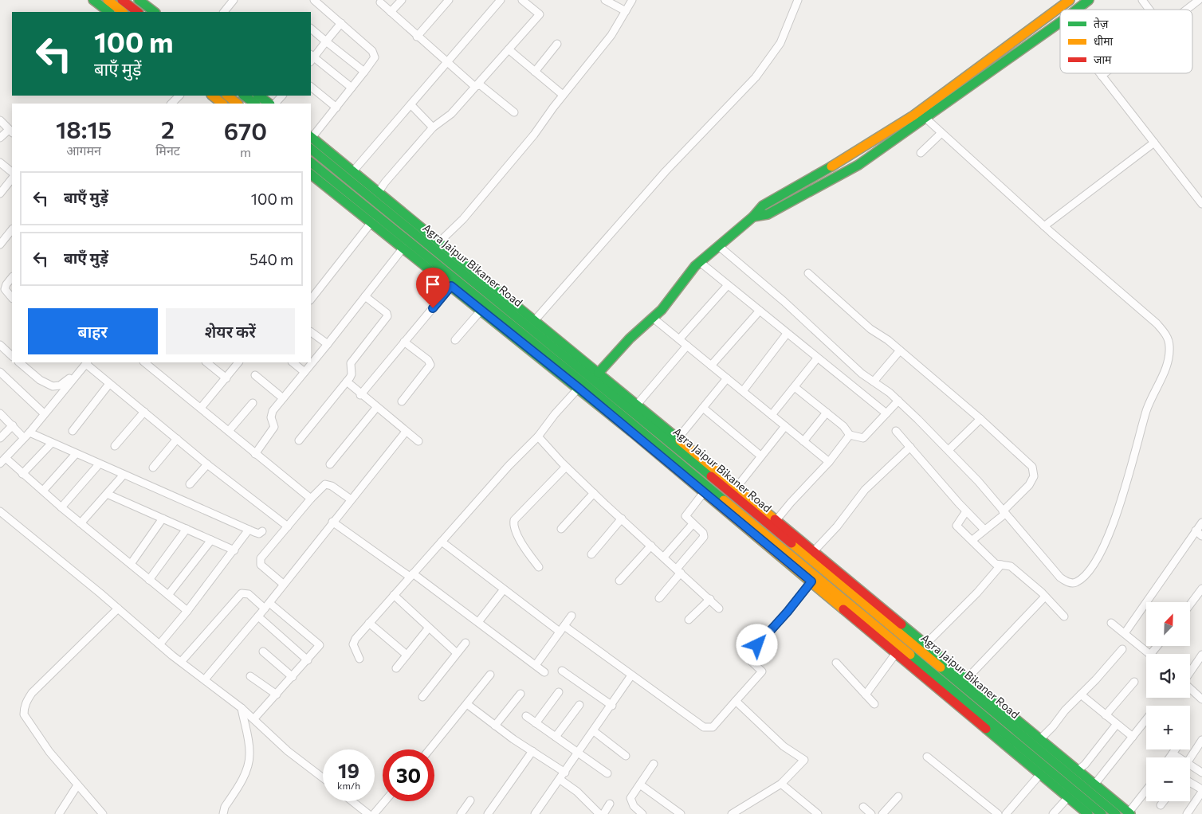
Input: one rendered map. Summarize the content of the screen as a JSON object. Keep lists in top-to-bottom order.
{
  "streets": {
    "main road": ["Agra Jaipur Bikaner Road"]
  },
  "legend": ["तेज़", "धीमा", "जाम"],
  "north": "top right",
  "page": {
    "turn": ["100 m", "बाएँ मुड़ें"],
    "eta": [
      "18:15",
      "आगमन",
      "2",
      "मिनट",
      "670",
      "m"
    ],
    "list": [
      {
        "name": "बाएँ मुड़ें",
        "value": "100 m"
      },
      {
        "name": "बाएँ मुड़ें",
        "value": "540 m"
      }
    ],
    "buttons": ["बाहर", "शेयर करें"],
    "map_buttons": ["+", "−"],
    "speed": "19 km/h",
    "limit": "30"
  }
}
